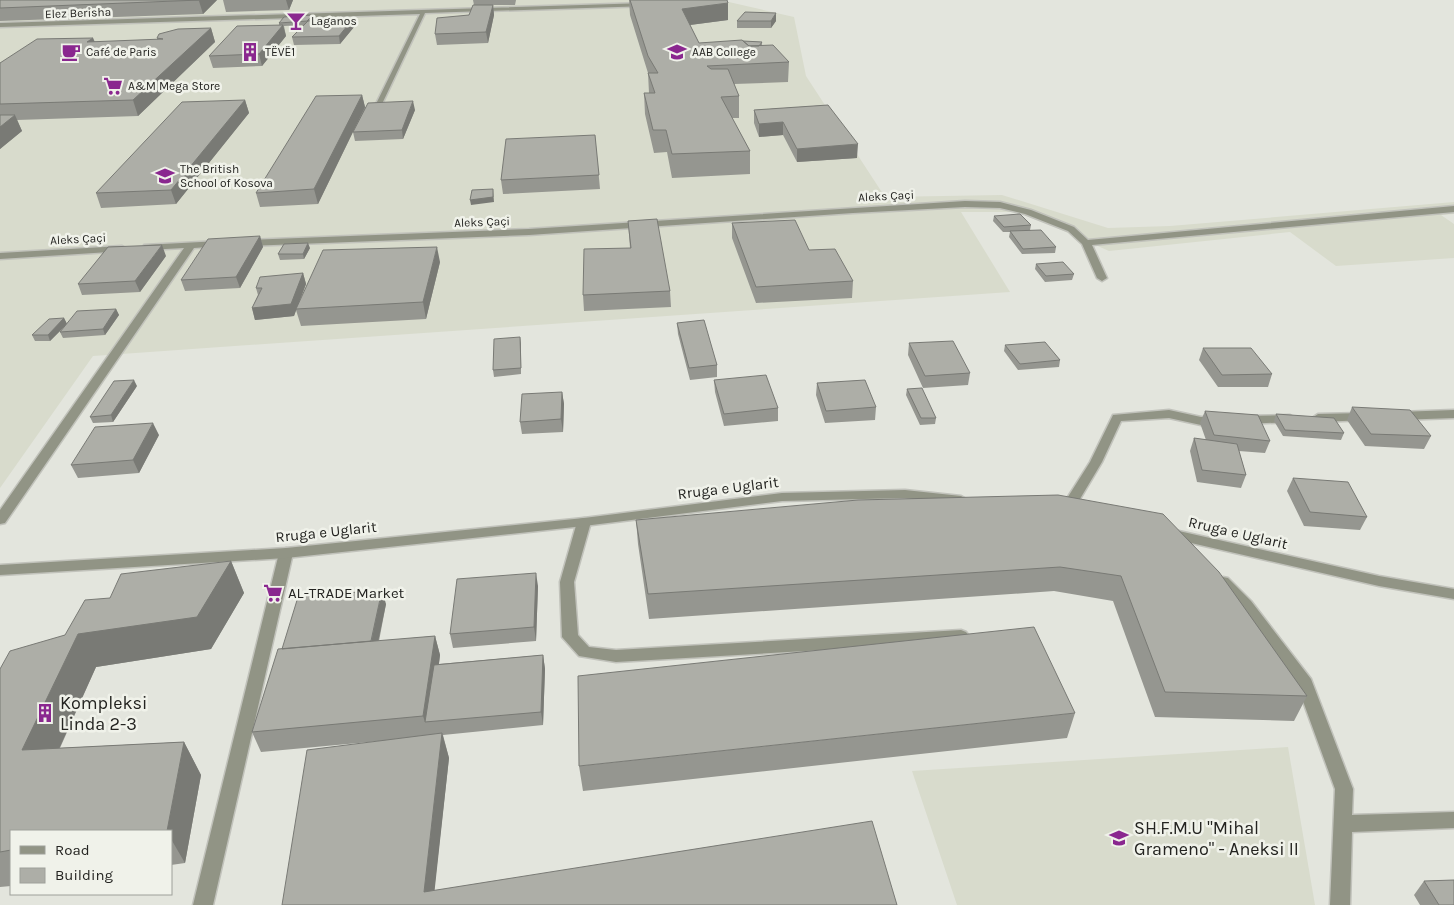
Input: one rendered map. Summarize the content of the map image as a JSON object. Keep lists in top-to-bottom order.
{
  "streets": {
    "street": ["Elez Berisha", "Aleks Çaçi", "Rruga e Uglarit"]
  },
  "places": {
    "bar": ["Laganos"],
    "cafe": ["Café de Paris"],
    "building": ["TËVË1", "Kompleksi Linda 2-3"],
    "school or university": ["AAB College", "The British School of Kosova", "SH.F.M.U \"Mihal Grameno\" - Aneksi II"],
    "supermarket": ["A&M Mega Store", "AL-TRADE Market"]
  },
  "legend": ["Road", "Building"]
}
